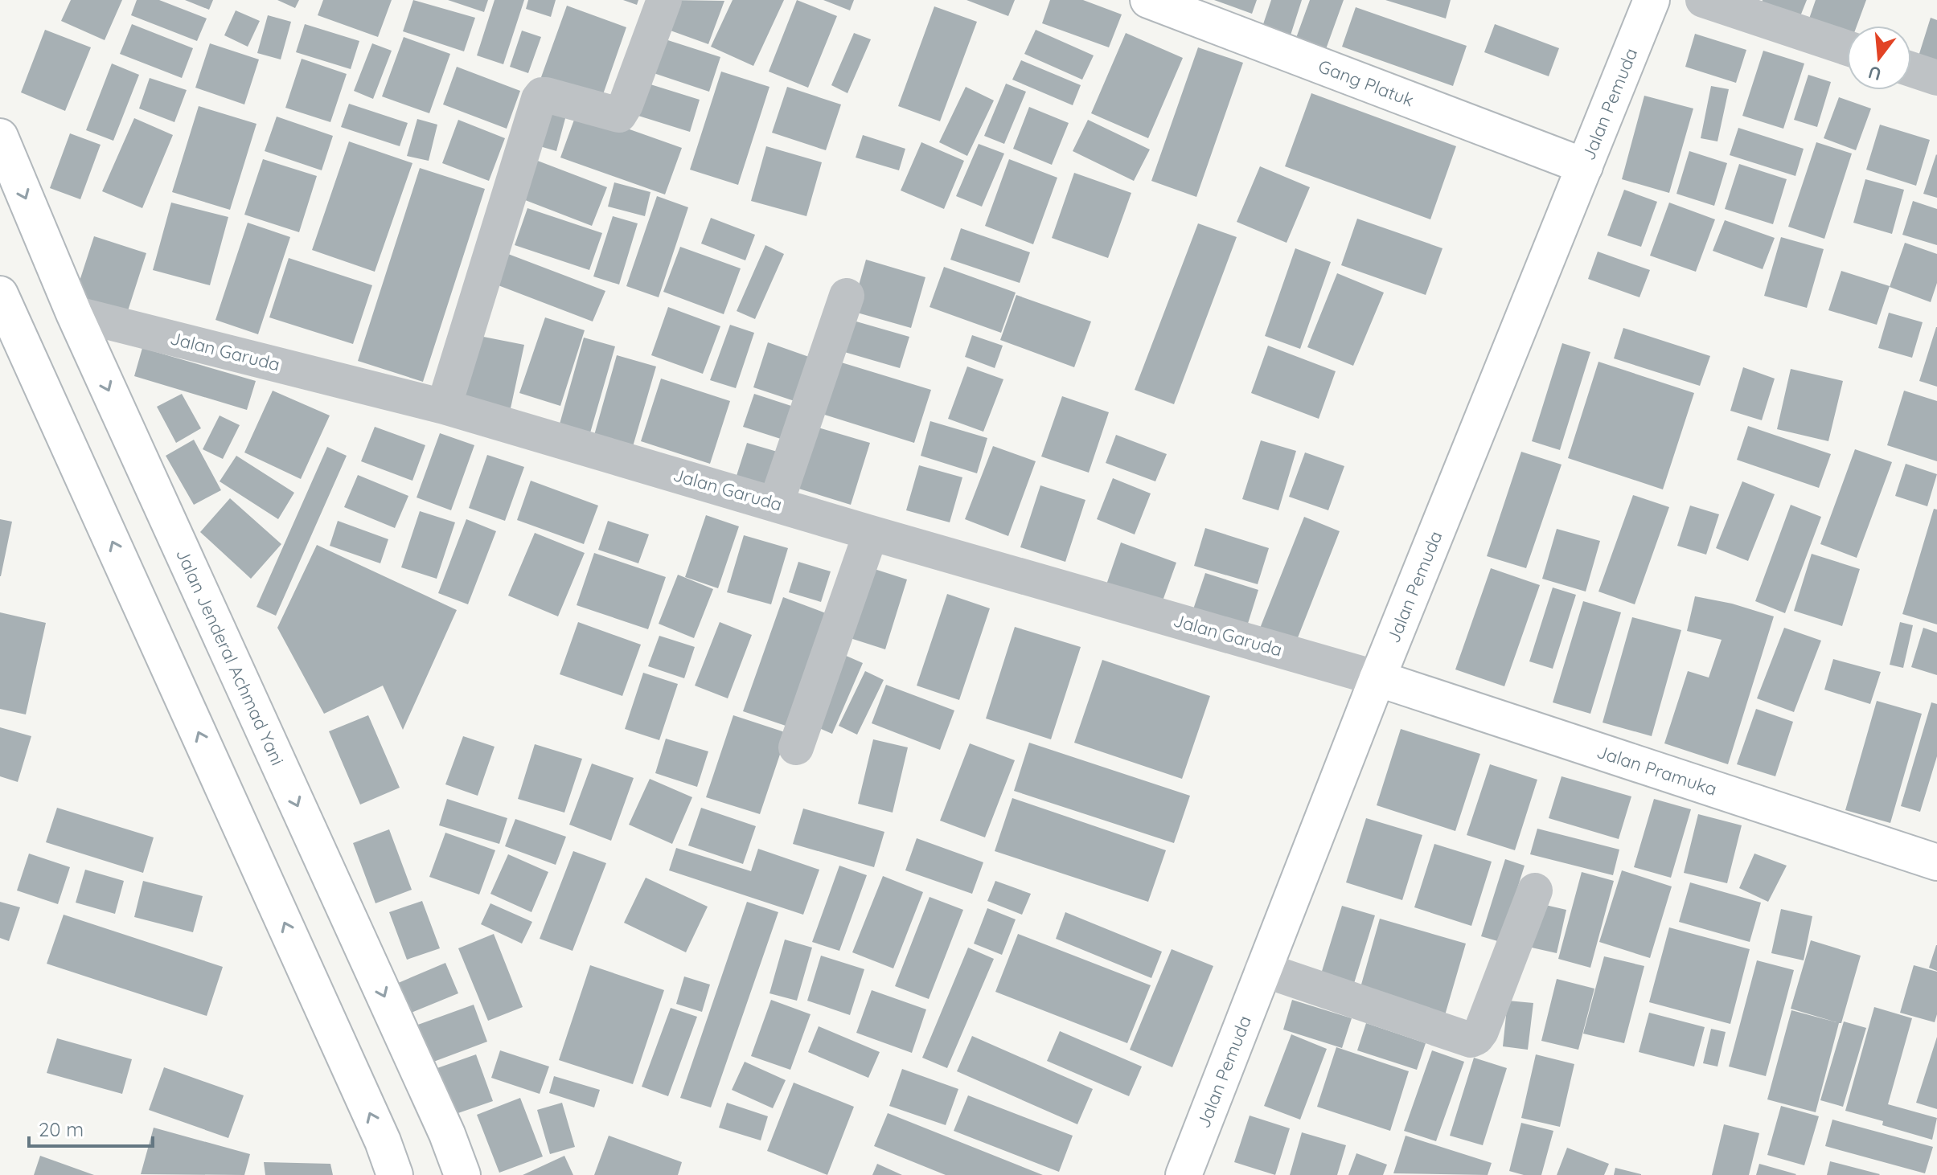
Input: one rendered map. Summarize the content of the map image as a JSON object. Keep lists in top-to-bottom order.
{
  "streets": {
    "main road": [
      "Gang Platuk",
      "Jalan Pemuda",
      "Jalan Jenderal Achmad Yani",
      "Jalan Pramuka"
    ],
    "street": ["Jalan Garuda"]
  },
  "crossings": [
    ["Gang Platuk", "Jalan Pemuda"],
    ["Jalan Pemuda", "Jalan Garuda"],
    ["Jalan Pemuda", "Jalan Pramuka"],
    ["Jalan Garuda", "Jalan Jenderal Achmad Yani"],
    ["Jalan Garuda", "Jalan Pramuka"]
  ],
  "scale_bar": "20 m",
  "north": "bottom"
}
